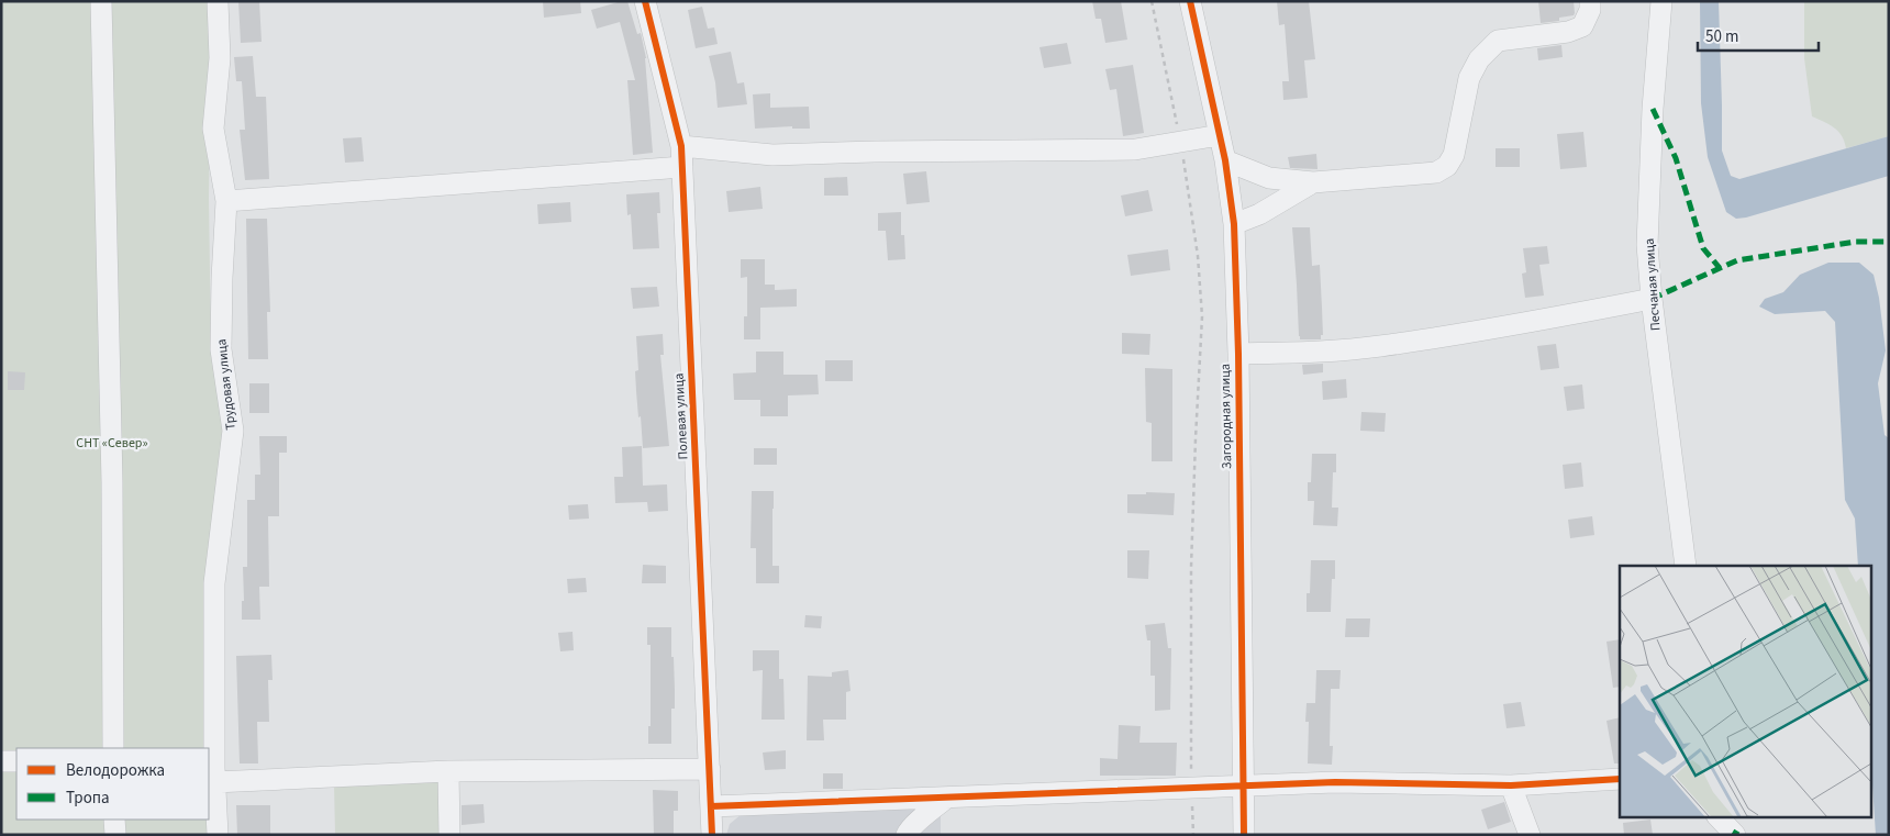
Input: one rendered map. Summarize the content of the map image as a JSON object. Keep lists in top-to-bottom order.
{
  "streets": {
    "street": [
      "Песчаная улица",
      "Трудовая улица",
      "Полевая улица",
      "Загородная улица"
    ]
  },
  "parks": ["СНТ «Север»"],
  "legend": ["Велодорожка", "Тропа"],
  "scale_bar": "50 m"
}
